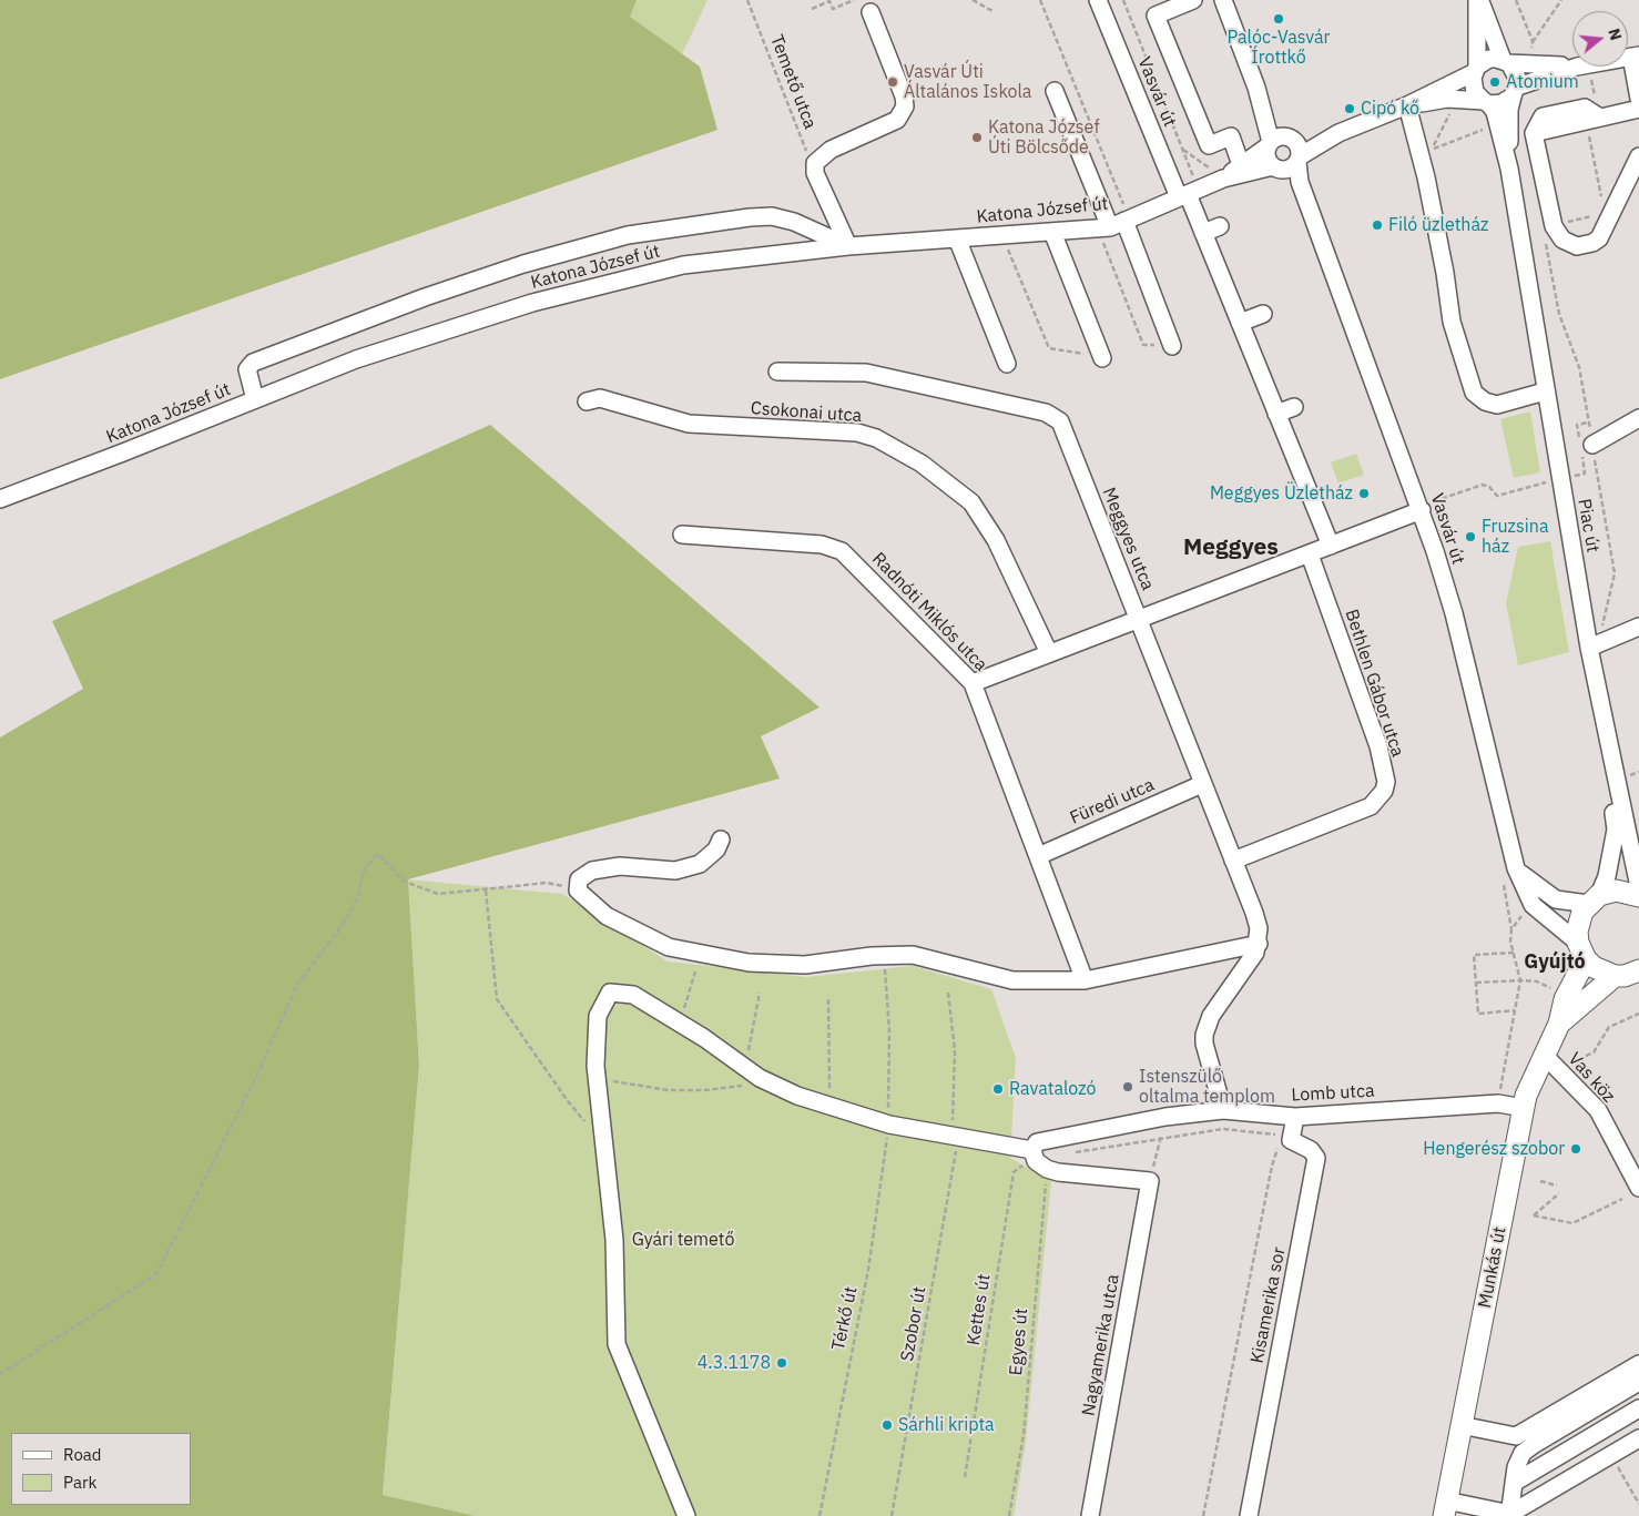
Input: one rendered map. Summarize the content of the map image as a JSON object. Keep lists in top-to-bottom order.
{
  "streets": {
    "main road": ["Munkás út"],
    "street": [
      "Vasvár út",
      "Katona József út",
      "Csokonai utca",
      "Piac út",
      "Meggyes utca",
      "Radnóti Miklós utca",
      "Bethlen Gábor utca",
      "Füredi utca",
      "Vas köz",
      "Lomb utca",
      "Kisamerika sor",
      "Nagyamerika utca"
    ],
    "path": [
      "Temető utca",
      "Kettes út",
      "Térkő út",
      "Szobor út",
      "Egyes út"
    ]
  },
  "crossings": [
    ["Vasvár út", "Katona József út"],
    ["Meggyes utca", "Bethlen Gábor utca"],
    ["Meggyes utca", "Füredi utca"],
    ["Radnóti Miklós utca", "Füredi utca"],
    ["Vas köz", "Munkás út"],
    ["Lomb utca", "Munkás út"],
    ["Lomb utca", "Kettes út"]
  ],
  "districts": ["Meggyes", "Gyújtó"],
  "parks": ["Gyári temető"],
  "places": [
    "Palóc-Vasvár Írottkő",
    "Vasvár Úti Általános Iskola",
    "Atomium",
    "Cipó kő",
    "Katona József Úti Bölcsőde",
    "Filó üzletház",
    "Meggyes Üzletház",
    "Fruzsina ház",
    "Istenszülő oltalma templom",
    "Ravatalozó",
    "Hengerész szobor",
    "4.3.1178",
    "Sárhli kripta"
  ],
  "legend": ["Road", "Park"],
  "north": "right"
}
